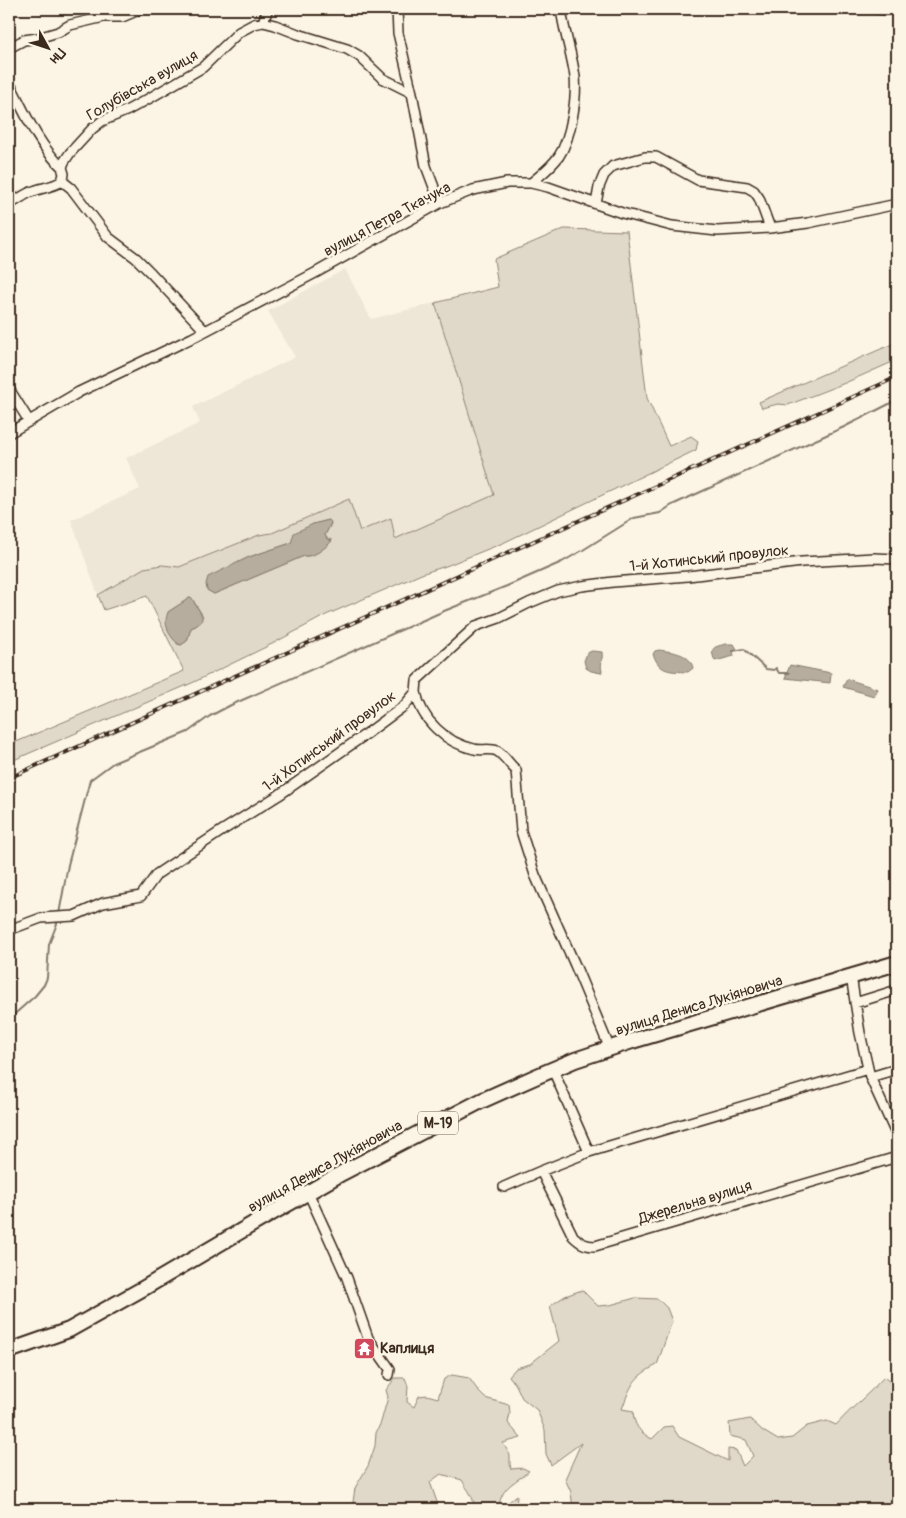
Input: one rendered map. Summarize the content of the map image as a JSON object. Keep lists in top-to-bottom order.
{
  "streets": {
    "highway": ["вулиця Дениса Лукіяновича", "М-19"],
    "street": [
      "Голубівська вулиця",
      "вулиця Петра Ткачука",
      "1-й Хотинський провулок",
      "Джерельна вулиця"
    ]
  },
  "places": {
    "temple": ["Каплиця"]
  },
  "north": "bottom right"
}
